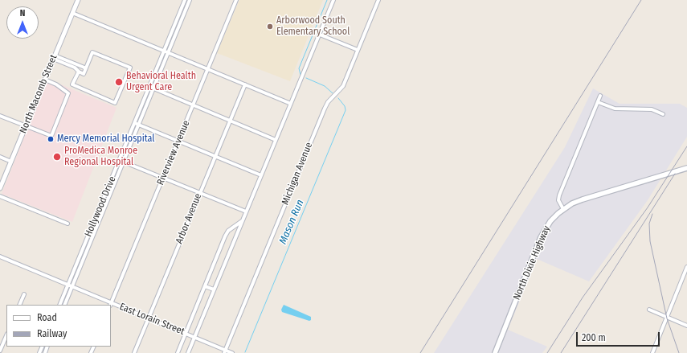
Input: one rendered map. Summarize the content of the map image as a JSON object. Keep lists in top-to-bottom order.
{
  "streets": {
    "main road": ["North Dixie Highway"],
    "street": [
      "North Macomb Street",
      "Riverview Avenue",
      "Michigan Avenue",
      "Hollywood Drive",
      "Arbor Avenue",
      "East Lorain Street"
    ]
  },
  "crossings": [
    ["Riverview Avenue", "East Lorain Street"],
    ["Michigan Avenue", "East Lorain Street"],
    ["Hollywood Drive", "East Lorain Street"],
    ["Arbor Avenue", "East Lorain Street"]
  ],
  "water": ["Mason Run"],
  "places": [
    "Arborwood South Elementary School",
    "Behavioral Health Urgent Care",
    "Mercy Memorial Hospital",
    "ProMedica Monroe Regional Hospital"
  ],
  "legend": ["Road", "Railway"],
  "scale_bar": "200 m",
  "north": "top"
}
